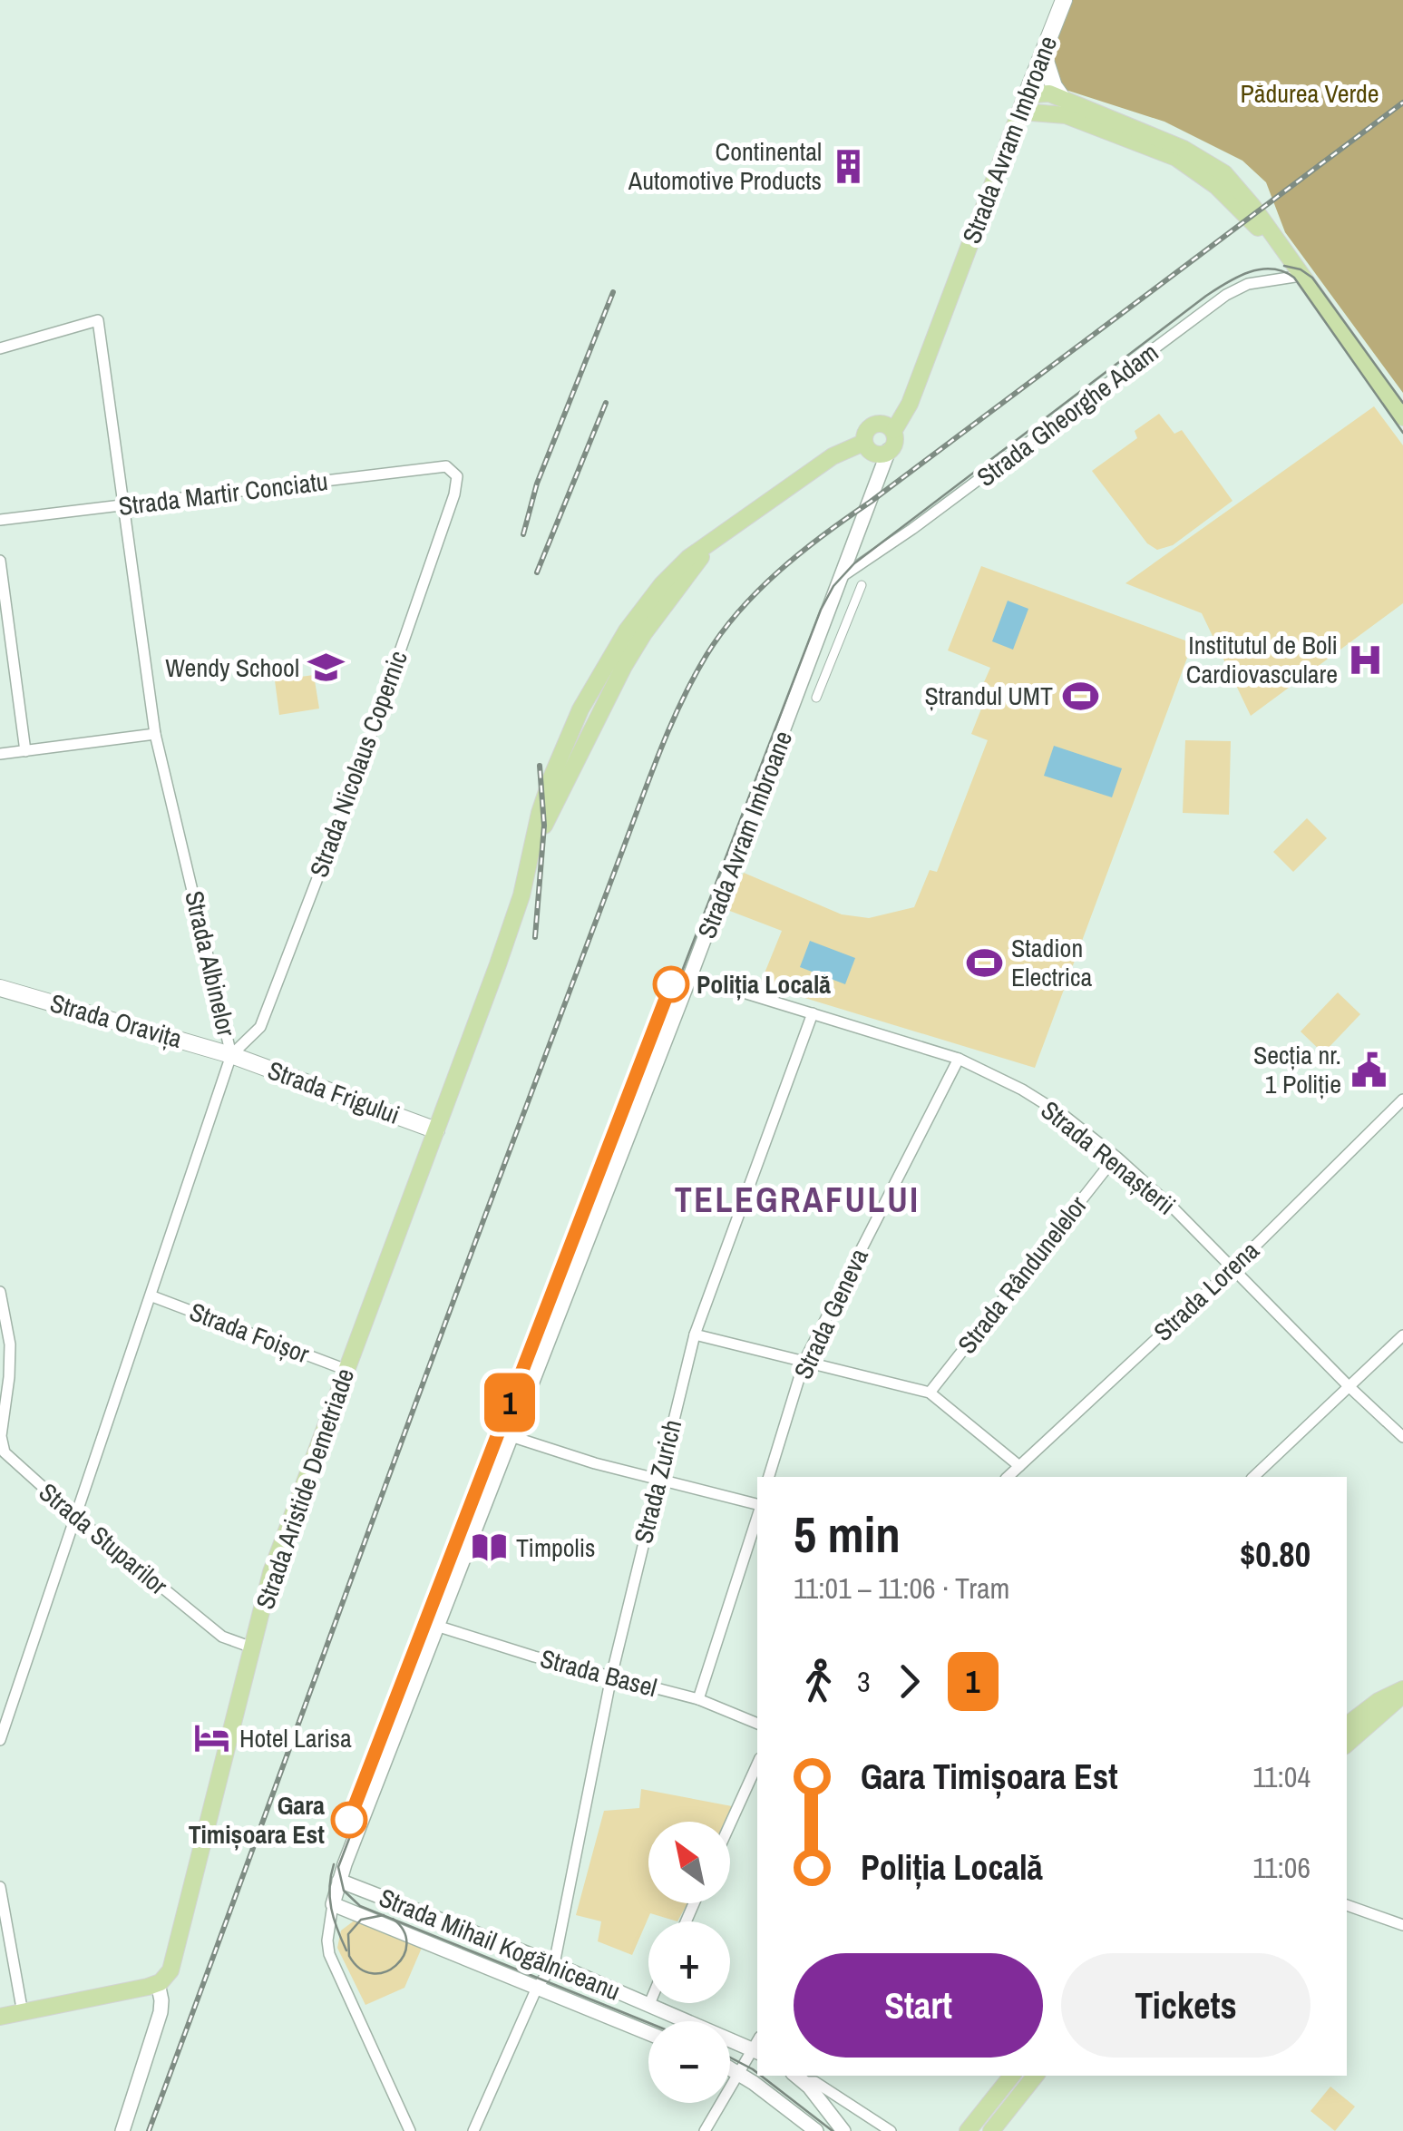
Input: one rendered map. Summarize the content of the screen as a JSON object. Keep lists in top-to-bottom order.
{
  "streets": {
    "main road": [
      "Strada Avram Imbroane",
      "Strada Oravița",
      "Strada Frigului",
      "Strada Aristide Demetriade"
    ],
    "street": [
      "Strada Gheorghe Adam",
      "Strada Martir Conciatu",
      "Strada Nicolaus Copernic",
      "Strada Albinelor",
      "Strada Renașterii",
      "Strada Rândunelelor",
      "Strada Lorena",
      "Strada Geneva",
      "Strada Foișor",
      "Strada Zurich",
      "Strada Stuparilor",
      "Strada Basel",
      "Strada Mihail Kogălniceanu"
    ]
  },
  "crossings": [
    ["Strada Avram Imbroane", "Strada Gheorghe Adam"],
    ["Strada Avram Imbroane", "Strada Renașterii"],
    ["Strada Avram Imbroane", "Strada Aristide Demetriade"],
    ["Strada Avram Imbroane", "Strada Basel"],
    ["Strada Avram Imbroane", "Strada Mihail Kogălniceanu"],
    ["Strada Martir Conciatu", "Strada Nicolaus Copernic"],
    ["Strada Martir Conciatu", "Strada Albinelor"],
    ["Strada Nicolaus Copernic", "Strada Albinelor"],
    ["Strada Nicolaus Copernic", "Strada Oravița"],
    ["Strada Nicolaus Copernic", "Strada Frigului"],
    ["Strada Albinelor", "Strada Oravița"],
    ["Strada Albinelor", "Strada Frigului"],
    ["Strada Albinelor", "Strada Foișor"],
    ["Strada Albinelor", "Strada Stuparilor"],
    ["Strada Oravița", "Strada Frigului"],
    ["Strada Frigului", "Strada Aristide Demetriade"],
    ["Strada Renașterii", "Strada Rândunelelor"],
    ["Strada Renașterii", "Strada Lorena"],
    ["Strada Renașterii", "Strada Geneva"],
    ["Strada Renașterii", "Strada Zurich"],
    ["Strada Foișor", "Strada Aristide Demetriade"],
    ["Strada Zurich", "Strada Basel"],
    ["Strada Zurich", "Strada Mihail Kogălniceanu"],
    ["Strada Aristide Demetriade", "Strada Stuparilor"]
  ],
  "districts": ["TELEGRAFULUI"],
  "parks": ["Pădurea Verde"],
  "places": {
    "building": ["Continental Automotive Products"],
    "hospital": ["Institutul de Boli Cardiovasculare"],
    "school or university": ["Wendy School"],
    "sports": ["Ștrandul UMT", "Stadion Electrica"],
    "other": ["Poliția Locală", "Gara Timișoara Est"],
    "public building": ["Secția nr. 1 Poliție"],
    "library": ["Timpolis"],
    "hotel": ["Hotel Larisa"]
  },
  "lines": ["tram line 1"],
  "north": "top left",
  "page": {
    "on_map": "1",
    "heading": ["5 min", "11:01 – 11:06 · Tram", "$0.80"],
    "legs": ["3", "1"],
    "list": [
      {
        "name": "Gara Timișoara Est",
        "value": "11:04"
      },
      {
        "name": "Poliția Locală",
        "value": "11:06"
      }
    ],
    "map_buttons": ["+", "−"],
    "buttons": ["Start", "Tickets"]
  }
}
